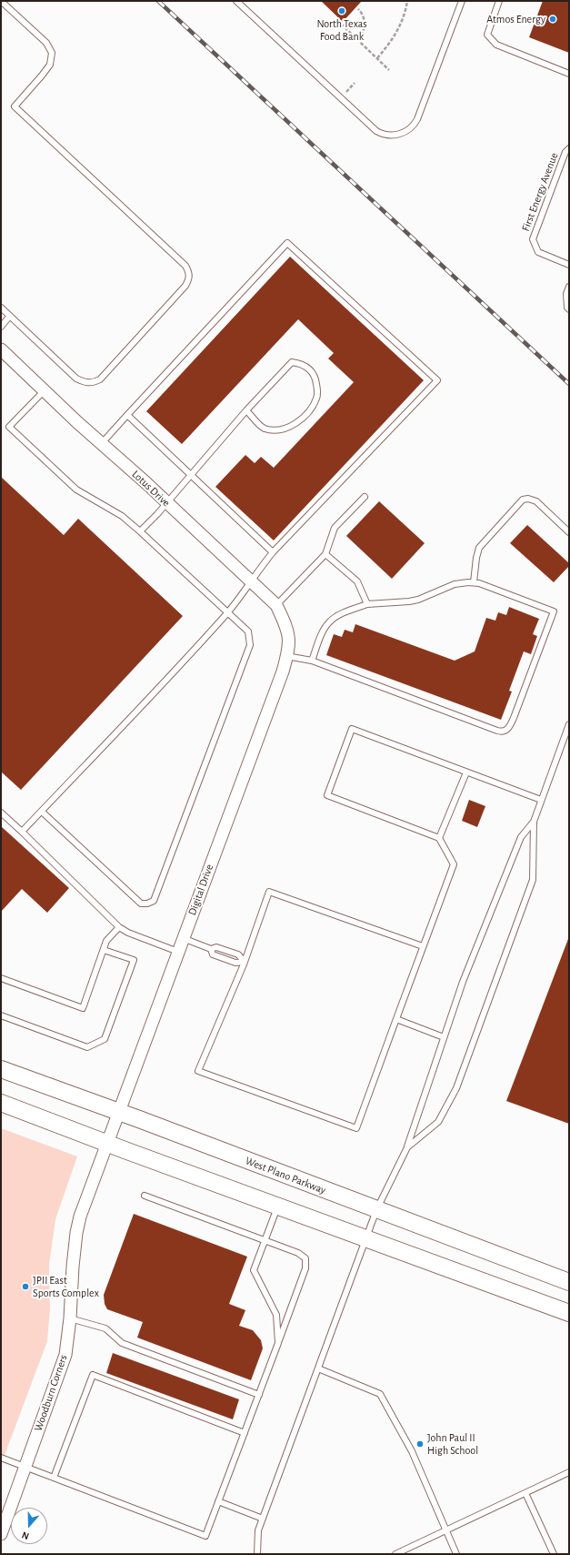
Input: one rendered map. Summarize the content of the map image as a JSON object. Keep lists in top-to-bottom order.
{
  "streets": {
    "main road": ["West Plano Parkway"],
    "street": ["Lotus Drive", "Digital Drive", "Woodburn Corners"],
    "lane": ["First Energy Avenue"]
  },
  "crossings": [
    ["Lotus Drive", "Digital Drive"],
    ["Digital Drive", "West Plano Parkway"],
    ["Digital Drive", "Woodburn Corners"]
  ],
  "places": [
    "North Texas Food Bank",
    "Atmos Energy",
    "JPII East Sports Complex",
    "John Paul II High School"
  ],
  "north": "bottom"
}
